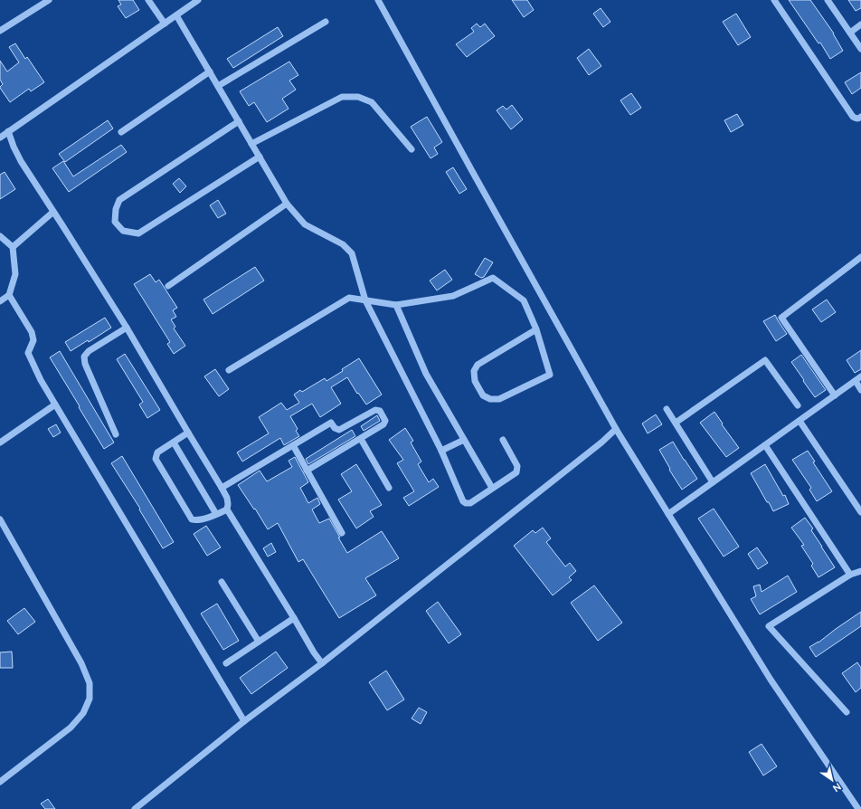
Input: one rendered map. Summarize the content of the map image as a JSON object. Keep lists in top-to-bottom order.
{
  "north": "bottom right"
}
